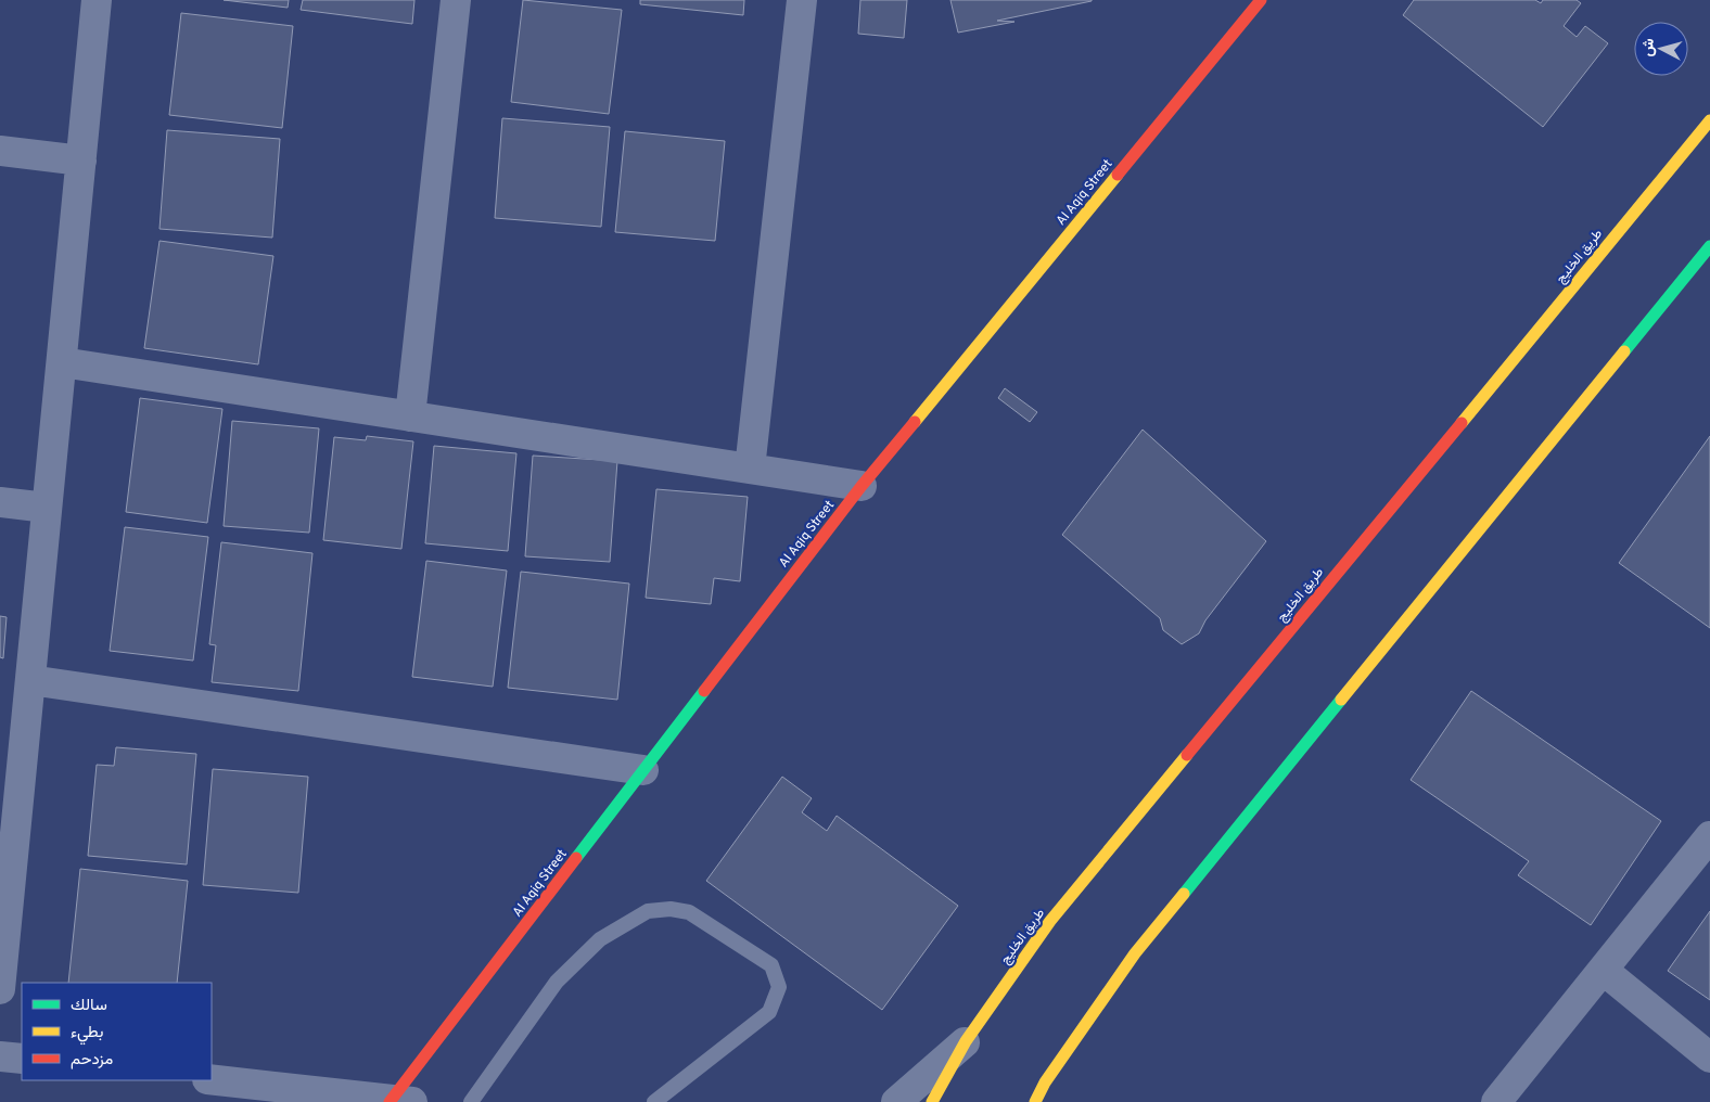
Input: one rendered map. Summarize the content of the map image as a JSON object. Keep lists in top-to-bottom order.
{
  "streets": {
    "main road": ["Al Aqiq Street", "طريق الخليج"]
  },
  "legend": ["سالك", "بطيء", "مزدحم"],
  "north": "left"
}
